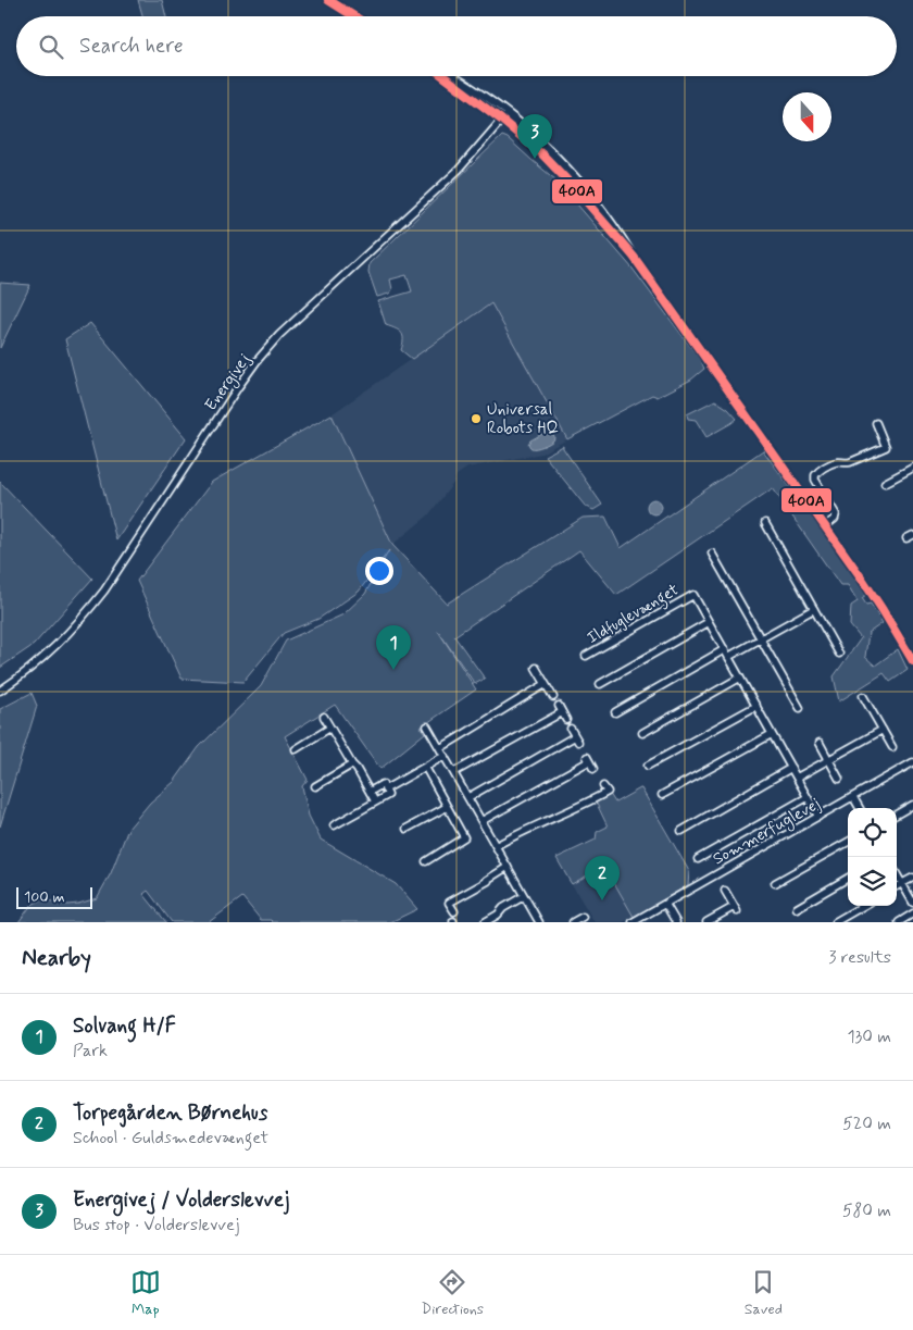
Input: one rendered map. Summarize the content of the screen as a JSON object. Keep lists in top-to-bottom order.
{
  "streets": {
    "street": ["Energivej", "Ildfuglevænget", "Sommerfuglevej"]
  },
  "crossings": [
    ["Ildfuglevænget", "Sommerfuglevej"]
  ],
  "places": ["Universal Robots HQ"],
  "lines": ["transit line 400A"],
  "scale_bar": "100 m",
  "north": "bottom",
  "page": {
    "search": "Search here",
    "pins": ["3", "1", "2"],
    "scale": "100 m",
    "heading": ["Nearby", "3 results"],
    "list": [
      {
        "mark": "1",
        "name": "Solvang H/F",
        "note": "Park",
        "value": "130 m"
      },
      {
        "mark": "2",
        "name": "Torpegården Børnehus",
        "note": "School · Guldsmedevænget",
        "value": "520 m"
      },
      {
        "mark": "3",
        "name": "Energivej / Volderslevvej",
        "note": "Bus stop · Volderslevvej",
        "value": "580 m"
      }
    ],
    "nav": ["Map", "Directions", "Saved"]
  }
}
